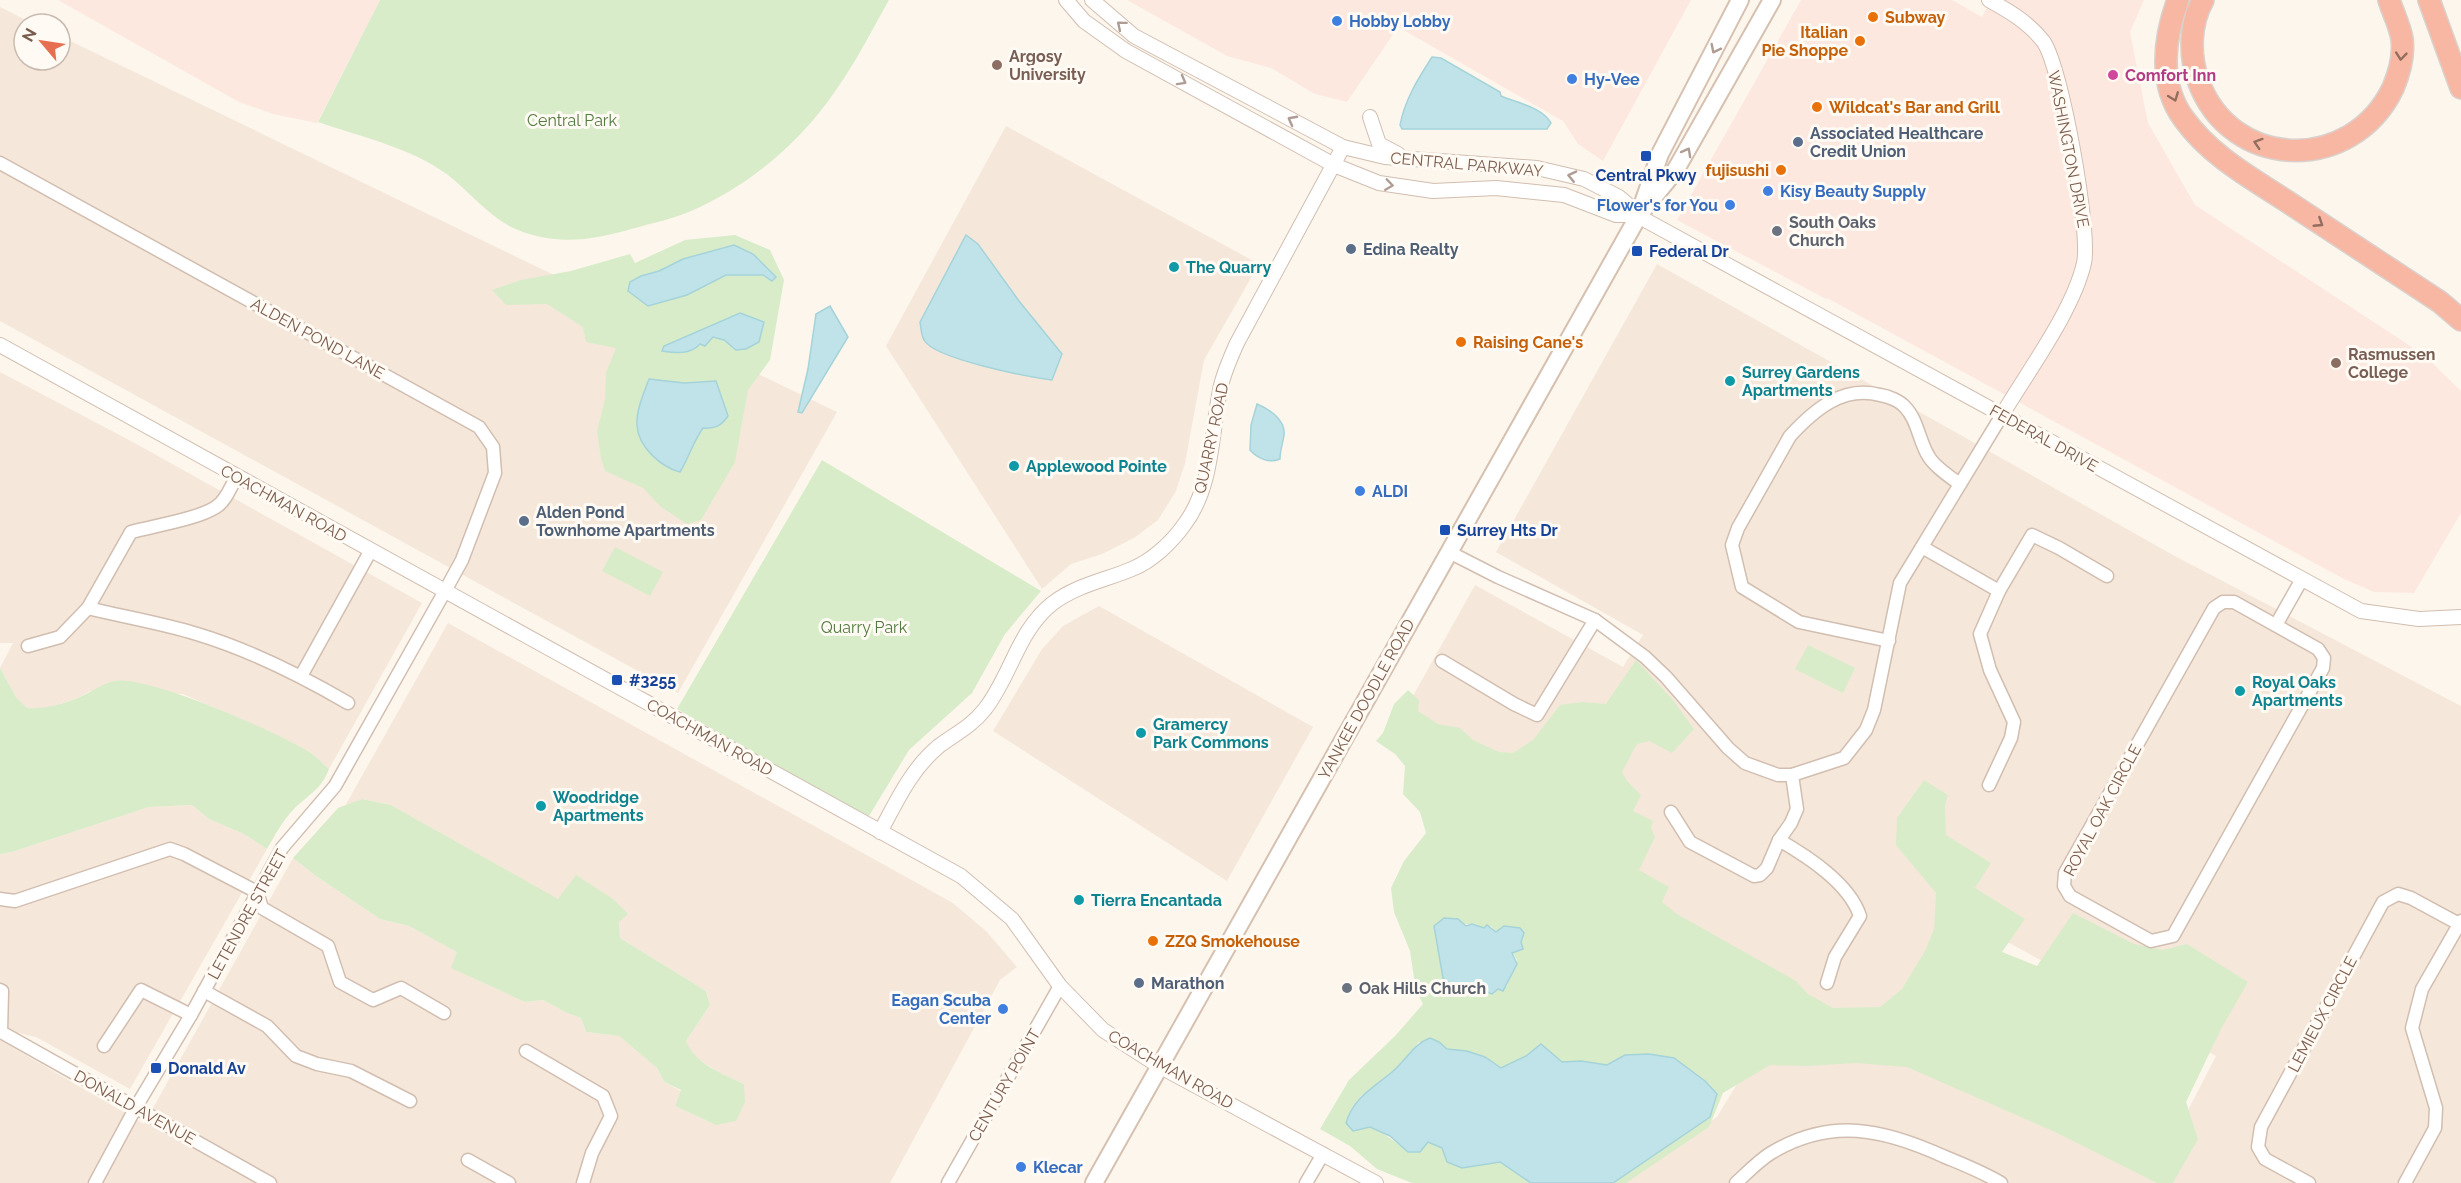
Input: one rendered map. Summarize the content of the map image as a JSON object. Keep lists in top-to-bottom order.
{
  "streets": {
    "main road": ["YANKEE DOODLE ROAD"],
    "street": [
      "WASHINGTON DRIVE",
      "CENTRAL PARKWAY",
      "ALDEN POND LANE",
      "QUARRY ROAD",
      "FEDERAL DRIVE",
      "COACHMAN ROAD",
      "ROYAL OAK CIRCLE",
      "LETENDRE STREET",
      "LEMIEUX CIRCLE",
      "CENTURY POINT",
      "DONALD AVENUE"
    ]
  },
  "crossings": [
    ["WASHINGTON DRIVE", "FEDERAL DRIVE"],
    ["CENTRAL PARKWAY", "QUARRY ROAD"],
    ["CENTRAL PARKWAY", "FEDERAL DRIVE"],
    ["CENTRAL PARKWAY", "YANKEE DOODLE ROAD"],
    ["ALDEN POND LANE", "COACHMAN ROAD"],
    ["ALDEN POND LANE", "LETENDRE STREET"],
    ["QUARRY ROAD", "COACHMAN ROAD"],
    ["FEDERAL DRIVE", "YANKEE DOODLE ROAD"],
    ["COACHMAN ROAD", "YANKEE DOODLE ROAD"],
    ["COACHMAN ROAD", "LETENDRE STREET"],
    ["COACHMAN ROAD", "CENTURY POINT"],
    ["LETENDRE STREET", "DONALD AVENUE"]
  ],
  "parks": ["Central Park", "Quarry Park"],
  "places": {
    "other": [
      "Subway",
      "Hobby Lobby",
      "Italian Pie Shoppe",
      "Argosy University",
      "Comfort Inn",
      "Hy-Vee",
      "Wildcat's Bar and Grill",
      "Associated Healthcare Credit Union",
      "fujisushi",
      "Kisy Beauty Supply",
      "Flower's for You",
      "South Oaks Church",
      "Edina Realty",
      "The Quarry",
      "Raising Cane's",
      "Rasmussen College",
      "Surrey Gardens Apartments",
      "Applewood Pointe",
      "ALDI",
      "Alden Pond Townhome Apartments",
      "Royal Oaks Apartments",
      "Gramercy Park Commons",
      "Woodridge Apartments",
      "Tierra Encantada",
      "ZZQ Smokehouse",
      "Marathon",
      "Oak Hills Church",
      "Eagan Scuba Center",
      "Klecar"
    ],
    "transit": [
      "Central Pkwy",
      "Federal Dr",
      "Surrey Hts Dr",
      "#3255",
      "Donald Av"
    ]
  },
  "north": "top left"
}
